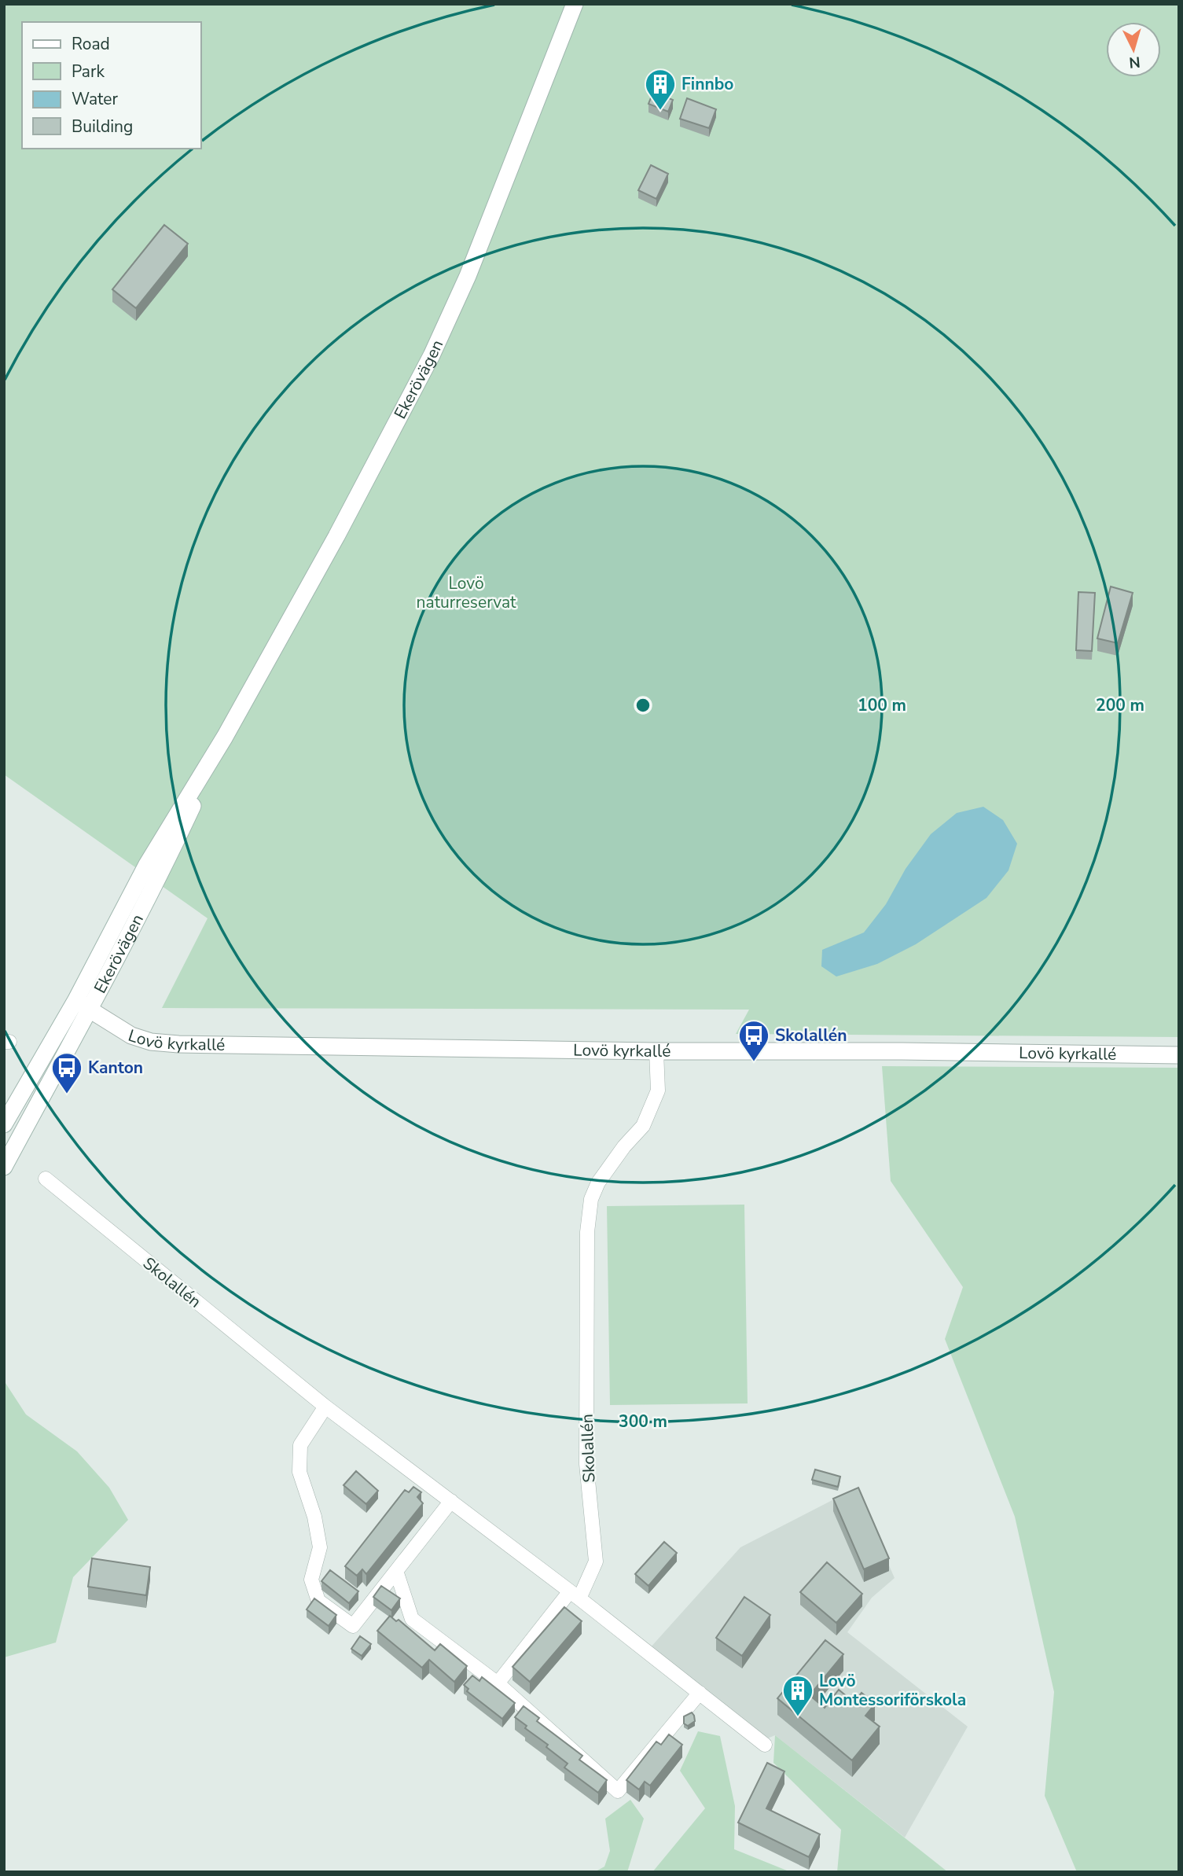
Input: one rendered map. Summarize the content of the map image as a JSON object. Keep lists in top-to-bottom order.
{
  "streets": {
    "main road": ["Ekerövägen", "Lovö kyrkallé"],
    "street": ["Skolallén"]
  },
  "crossings": [
    ["Ekerövägen", "Lovö kyrkallé"],
    ["Lovö kyrkallé", "Skolallén"]
  ],
  "parks": ["Lovö naturreservat"],
  "places": {
    "building": ["Finnbo", "Lovö Montessoriförskola"],
    "bus stop": ["Skolallén", "Kanton"]
  },
  "legend": [
    "Road",
    "Park",
    "Water",
    "Building"
  ],
  "north": "bottom",
  "rings": ["100 m", "200 m", "300 m"]
}
